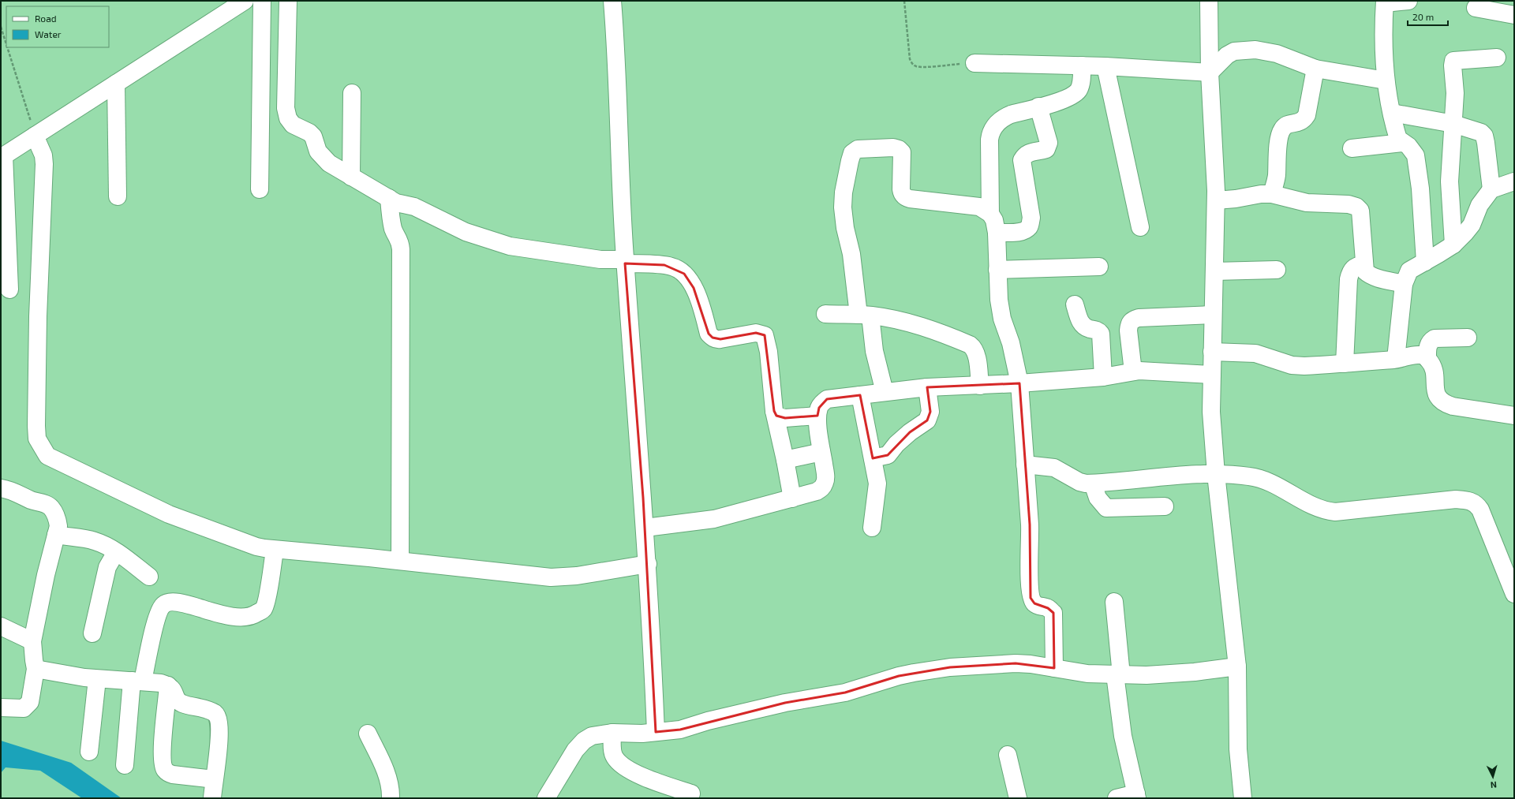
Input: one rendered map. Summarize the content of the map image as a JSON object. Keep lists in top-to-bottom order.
{
  "legend": ["Road", "Water"],
  "scale_bar": "20 m",
  "north": "bottom"
}
